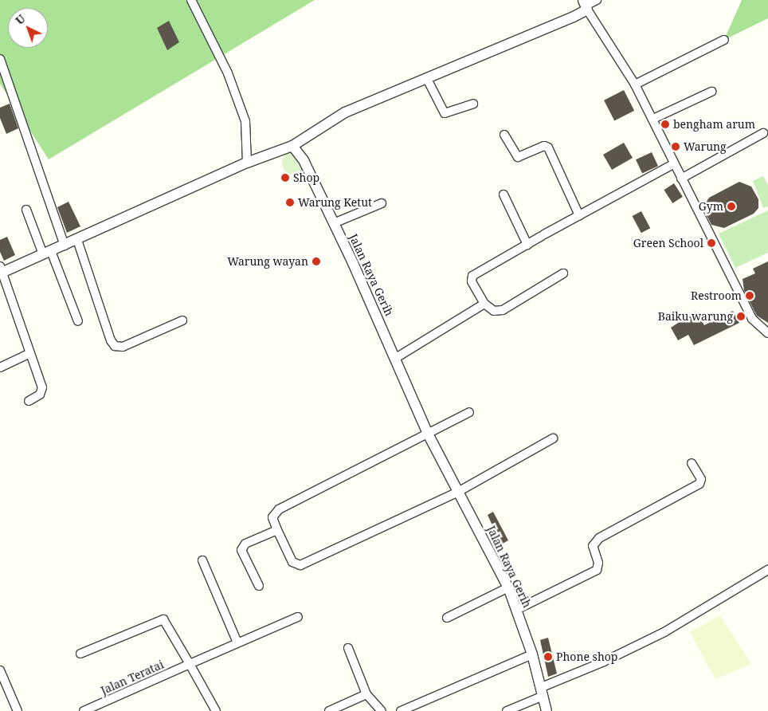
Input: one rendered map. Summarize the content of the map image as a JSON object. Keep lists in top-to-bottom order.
{
  "streets": {
    "street": ["Jalan Raya Gerih", "Jalan Teratai"]
  },
  "places": [
    "bengham arum",
    "Warung",
    "Shop",
    "Warung Ketut",
    "Gym",
    "Green School",
    "Warung wayan",
    "Restroom",
    "Baiku warung",
    "Phone shop"
  ],
  "north": "top left"
}
